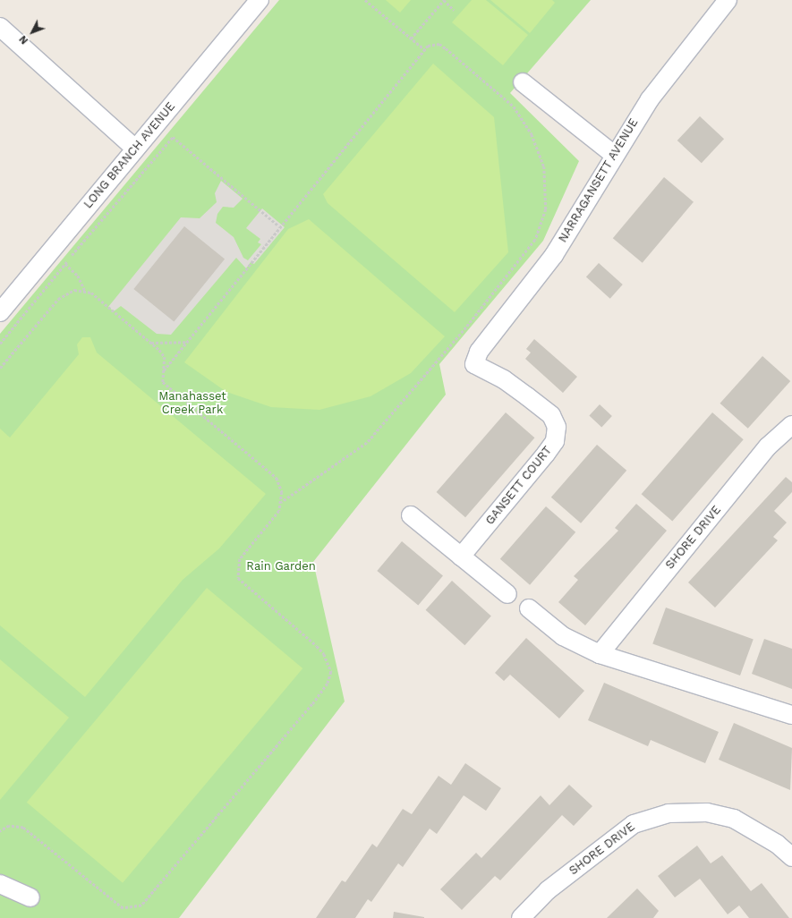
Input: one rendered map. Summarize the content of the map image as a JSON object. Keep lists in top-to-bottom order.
{
  "streets": {
    "street": [
      "LONG BRANCH AVENUE",
      "NARRAGANSETT AVENUE",
      "GANSETT COURT",
      "SHORE DRIVE"
    ]
  },
  "crossings": [
    ["NARRAGANSETT AVENUE", "GANSETT COURT"]
  ],
  "parks": ["Manahasset Creek Park", "Rain Garden"],
  "north": "bottom left"
}
